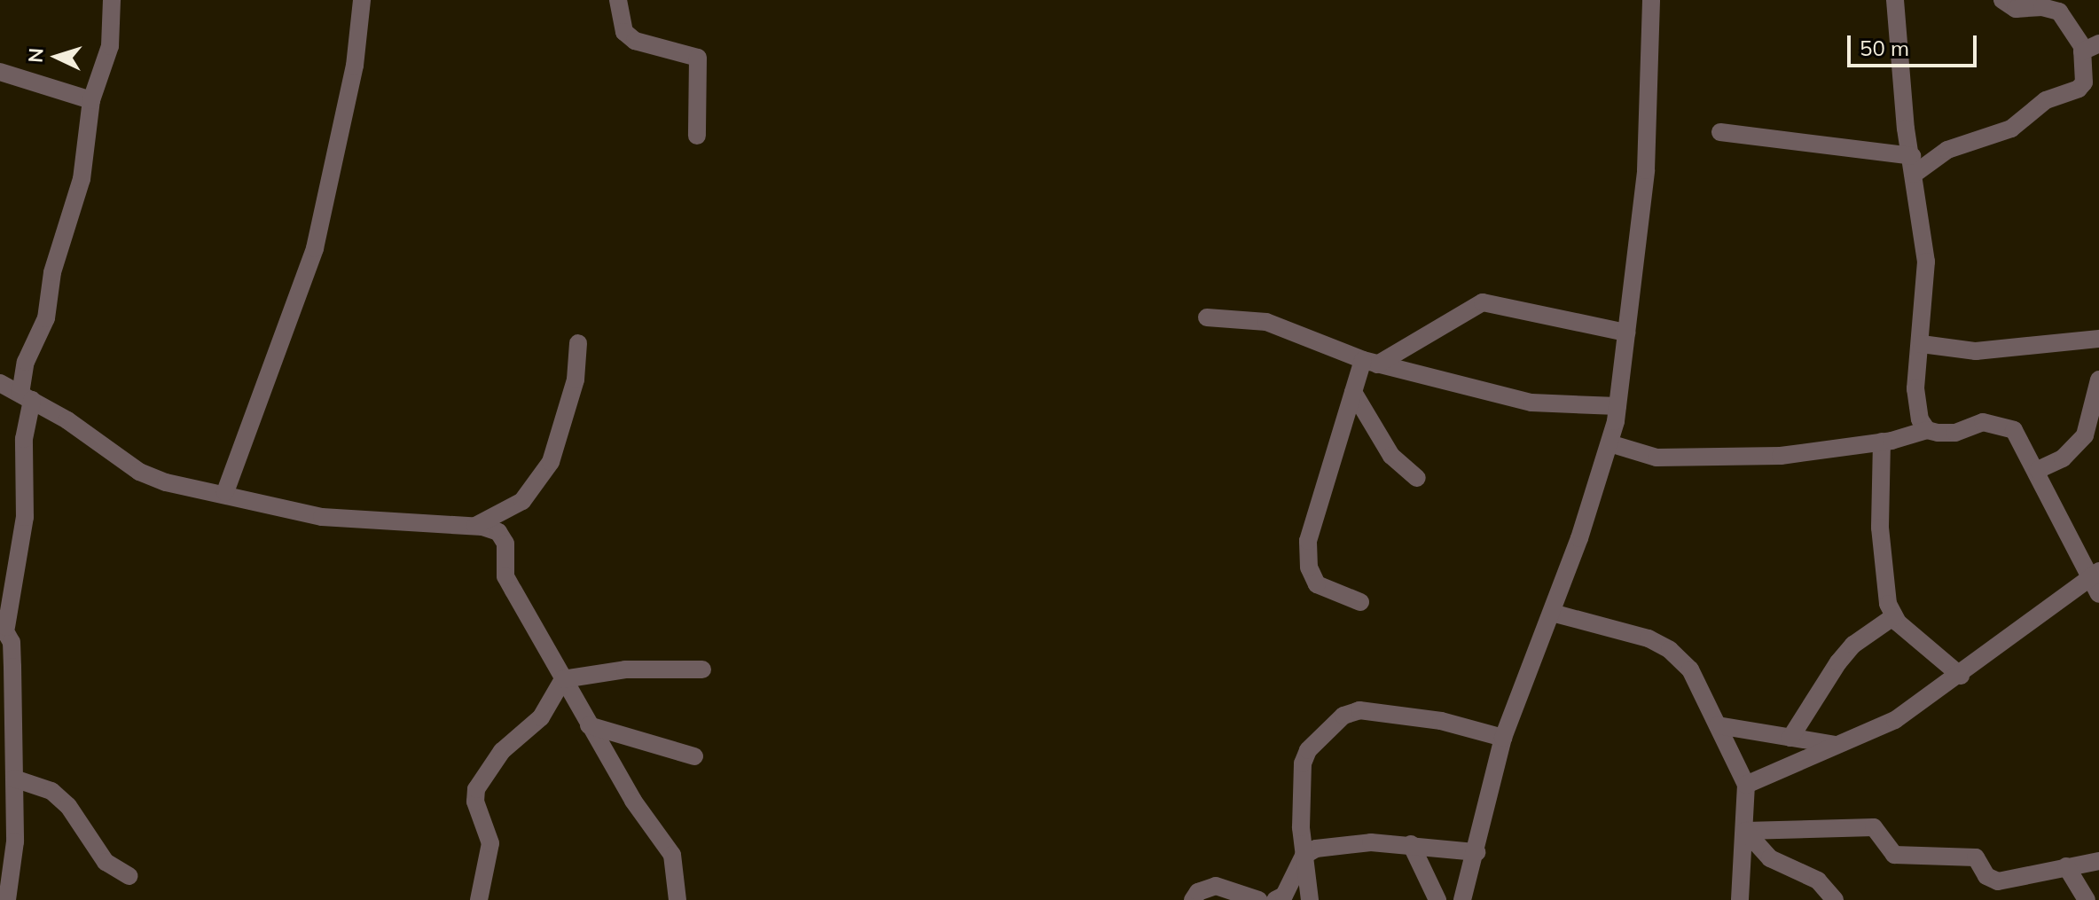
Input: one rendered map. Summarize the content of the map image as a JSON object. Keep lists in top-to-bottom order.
{
  "scale_bar": "50 m",
  "north": "left"
}
